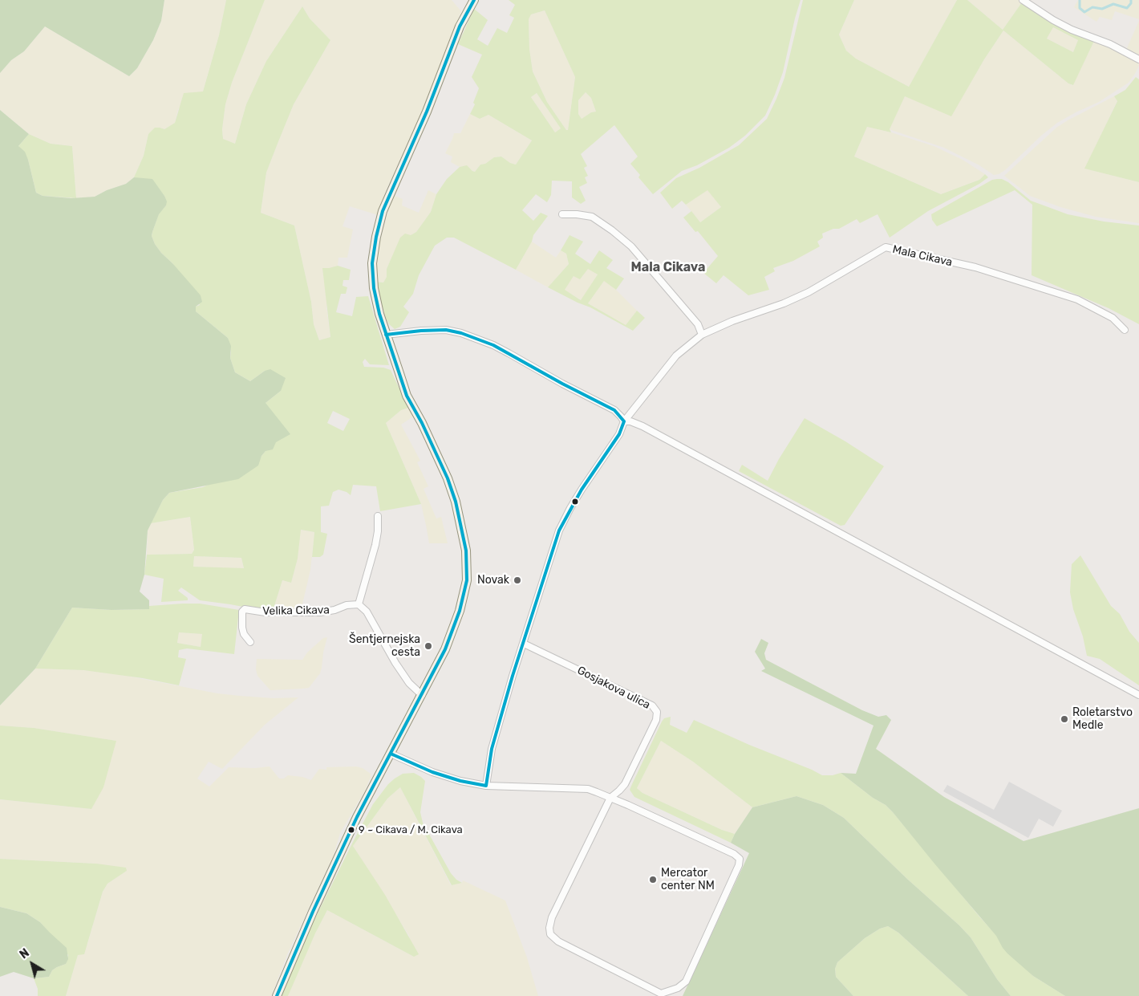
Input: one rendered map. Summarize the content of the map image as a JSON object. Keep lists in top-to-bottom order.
{
  "streets": {
    "street": ["Mala Cikava", "Velika Cikava", "Gosjakova ulica"]
  },
  "crossings": [
    ["Mala Cikava", "Gosjakova ulica"]
  ],
  "districts": ["Mala Cikava"],
  "places": [
    "Novak",
    "Šentjernejska cesta",
    "Roletarstvo Medle",
    "9 ~ Cikava / M. Cikava",
    "Mercator center NM"
  ],
  "north": "top left"
}
